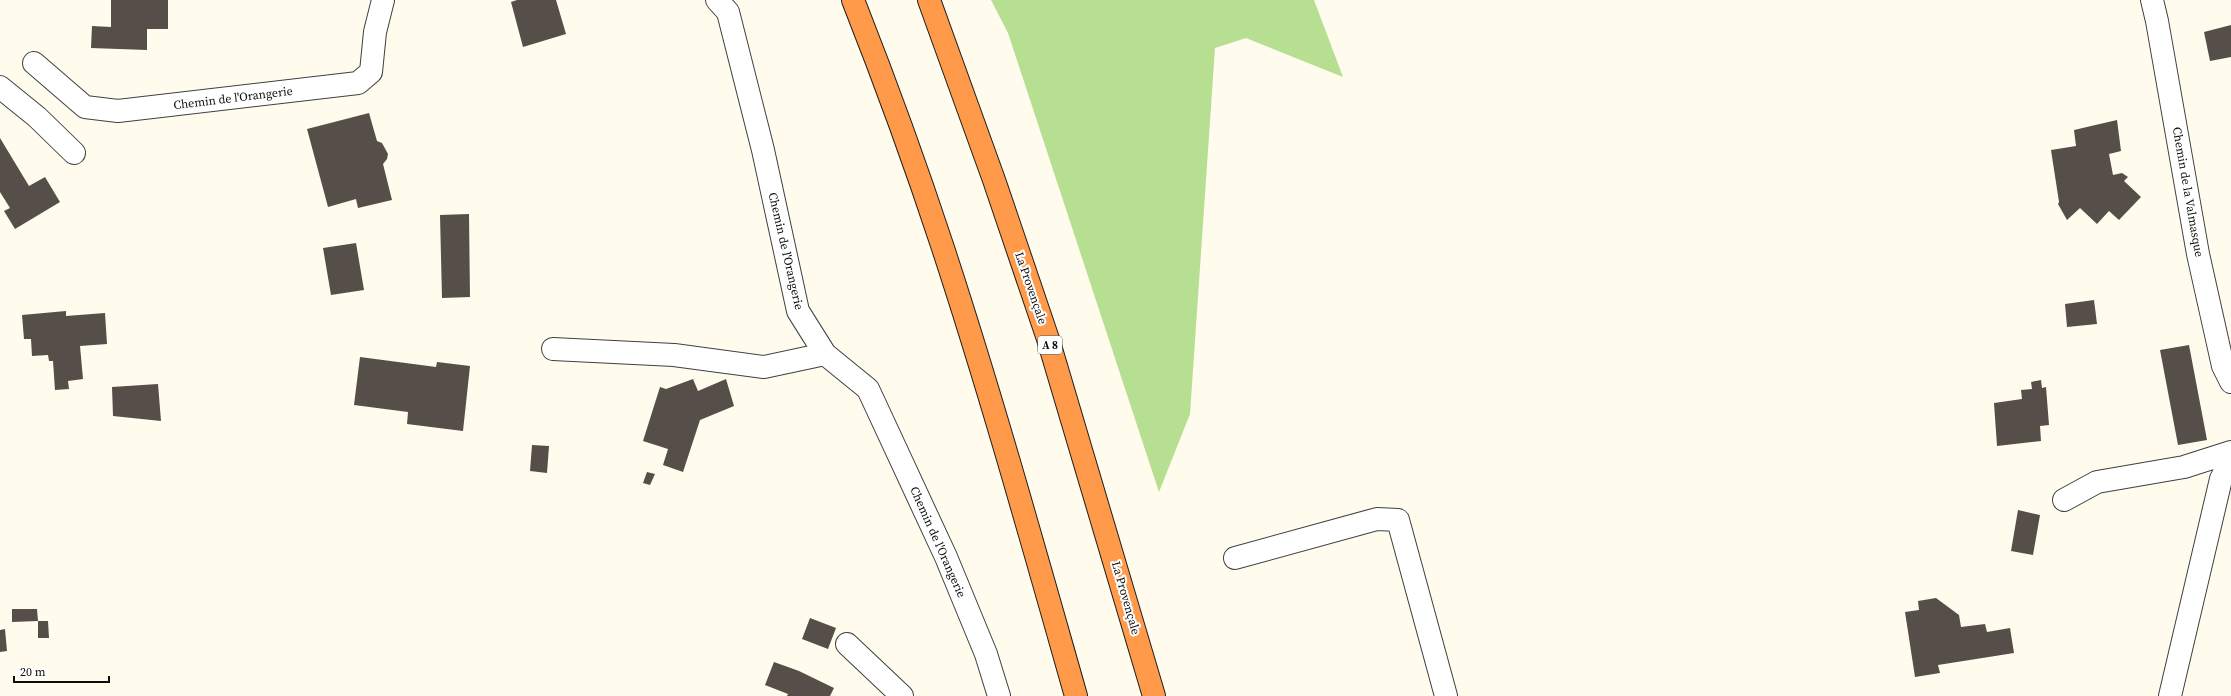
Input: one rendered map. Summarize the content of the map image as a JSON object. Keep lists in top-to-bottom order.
{
  "streets": {
    "highway": ["La Provençale", "A 8"],
    "street": ["Chemin de l'Orangerie", "Chemin de la Valmasque"]
  },
  "scale_bar": "20 m"
}
